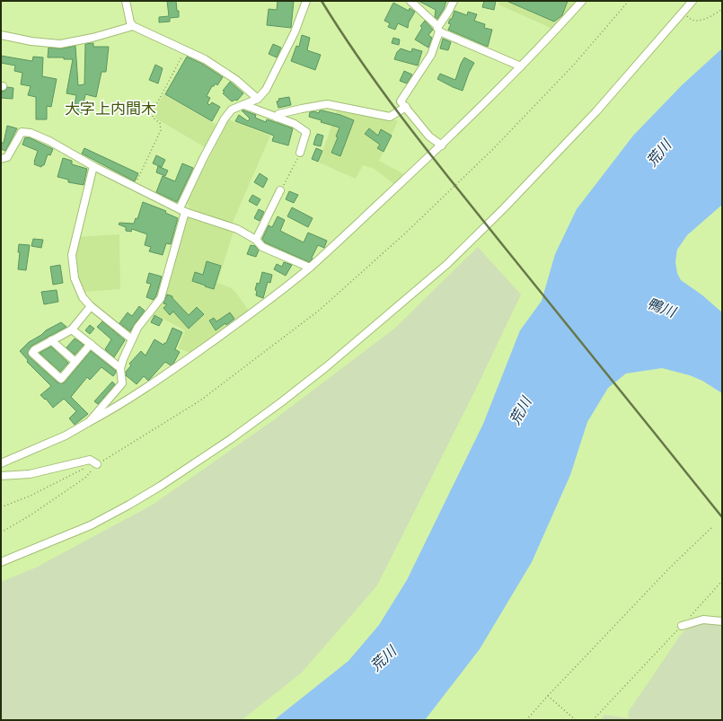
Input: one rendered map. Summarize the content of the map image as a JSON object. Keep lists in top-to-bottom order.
{
  "districts": ["大字上内間木"],
  "water": ["荒川", "鴨川"]
}
